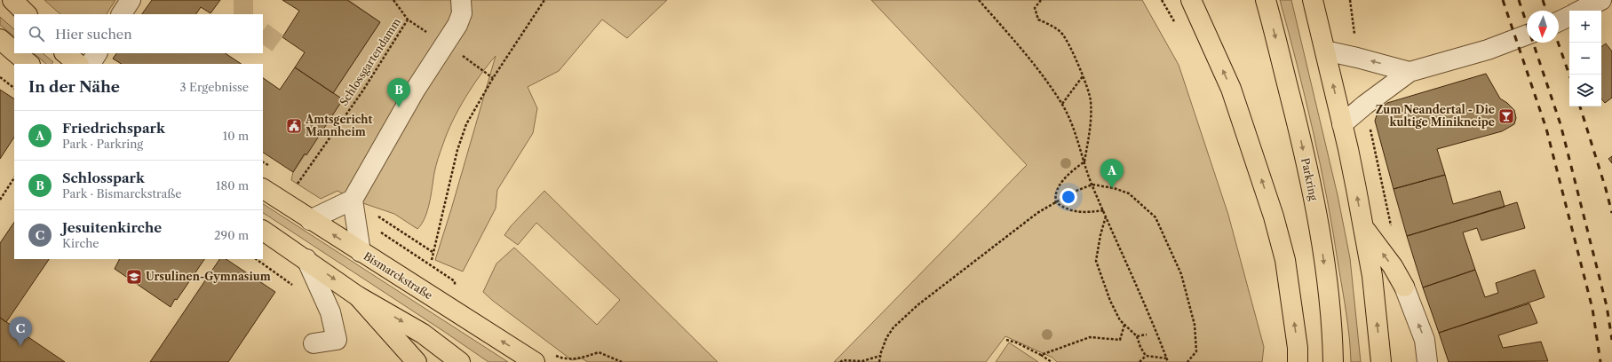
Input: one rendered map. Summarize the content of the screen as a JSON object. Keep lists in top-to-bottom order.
{
  "streets": {
    "main road": ["Parkring", "Bismarckstraße"],
    "path": ["Schlossgartendamm"]
  },
  "places": {
    "bar": ["Zum Neandertal - Die kultige Minikneipe"],
    "public building": ["Amtsgericht Mannheim"],
    "school or university": ["Ursulinen-Gymnasium"]
  },
  "north": "bottom",
  "page": {
    "map_buttons": ["+", "−"],
    "search": "Hier suchen",
    "heading": ["In der Nähe", "3 Ergebnisse"],
    "pins": ["B", "A", "C"],
    "list": [
      {
        "mark": "A",
        "name": "Friedrichspark",
        "note": "Park · Parkring",
        "value": "10 m"
      },
      {
        "mark": "B",
        "name": "Schlosspark",
        "note": "Park · Bismarckstraße",
        "value": "180 m"
      },
      {
        "mark": "C",
        "name": "Jesuitenkirche",
        "note": "Kirche",
        "value": "290 m"
      }
    ]
  }
}
